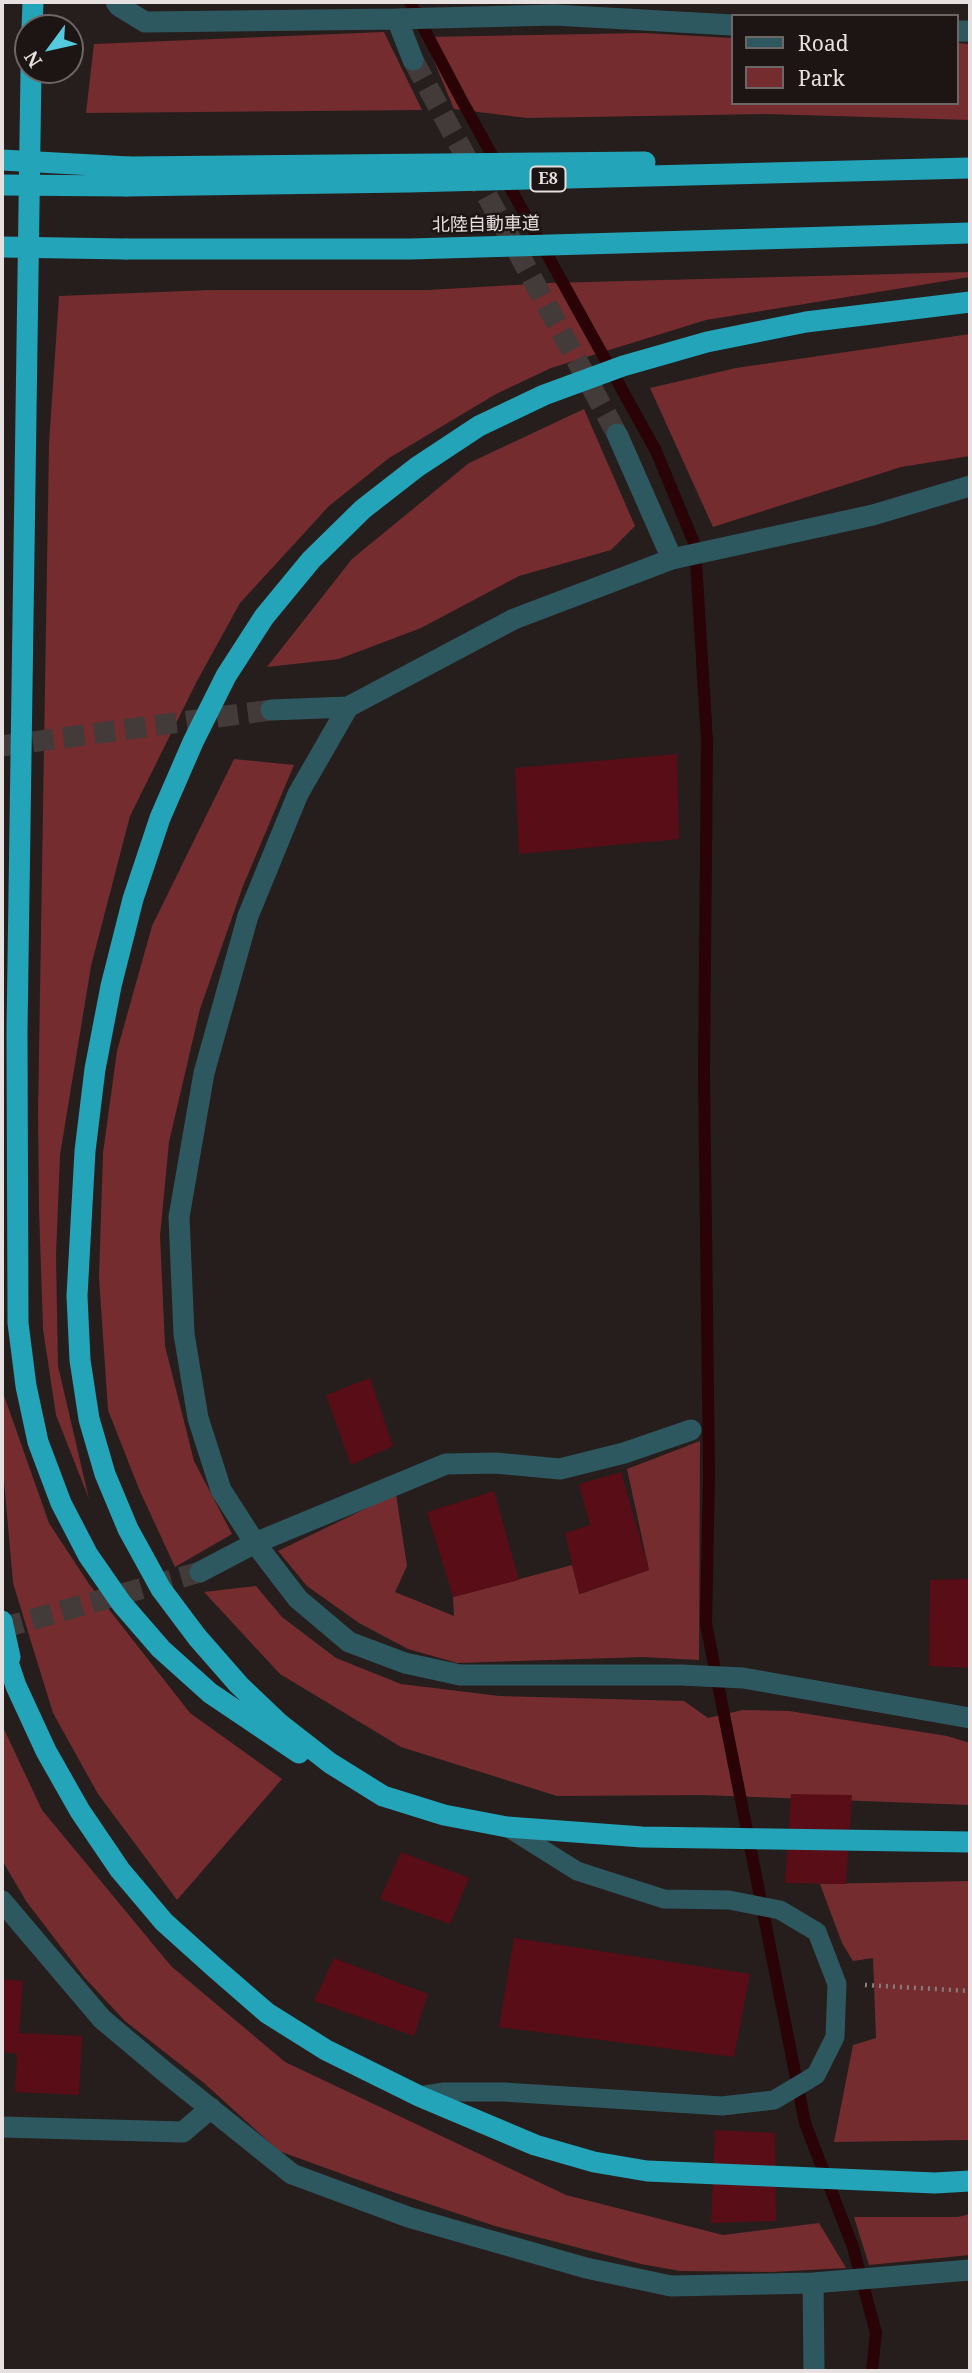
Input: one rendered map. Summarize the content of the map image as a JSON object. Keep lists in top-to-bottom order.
{
  "streets": {
    "highway": ["E8", "北陸自動車道"]
  },
  "legend": ["Road", "Park"],
  "north": "bottom left"
}
